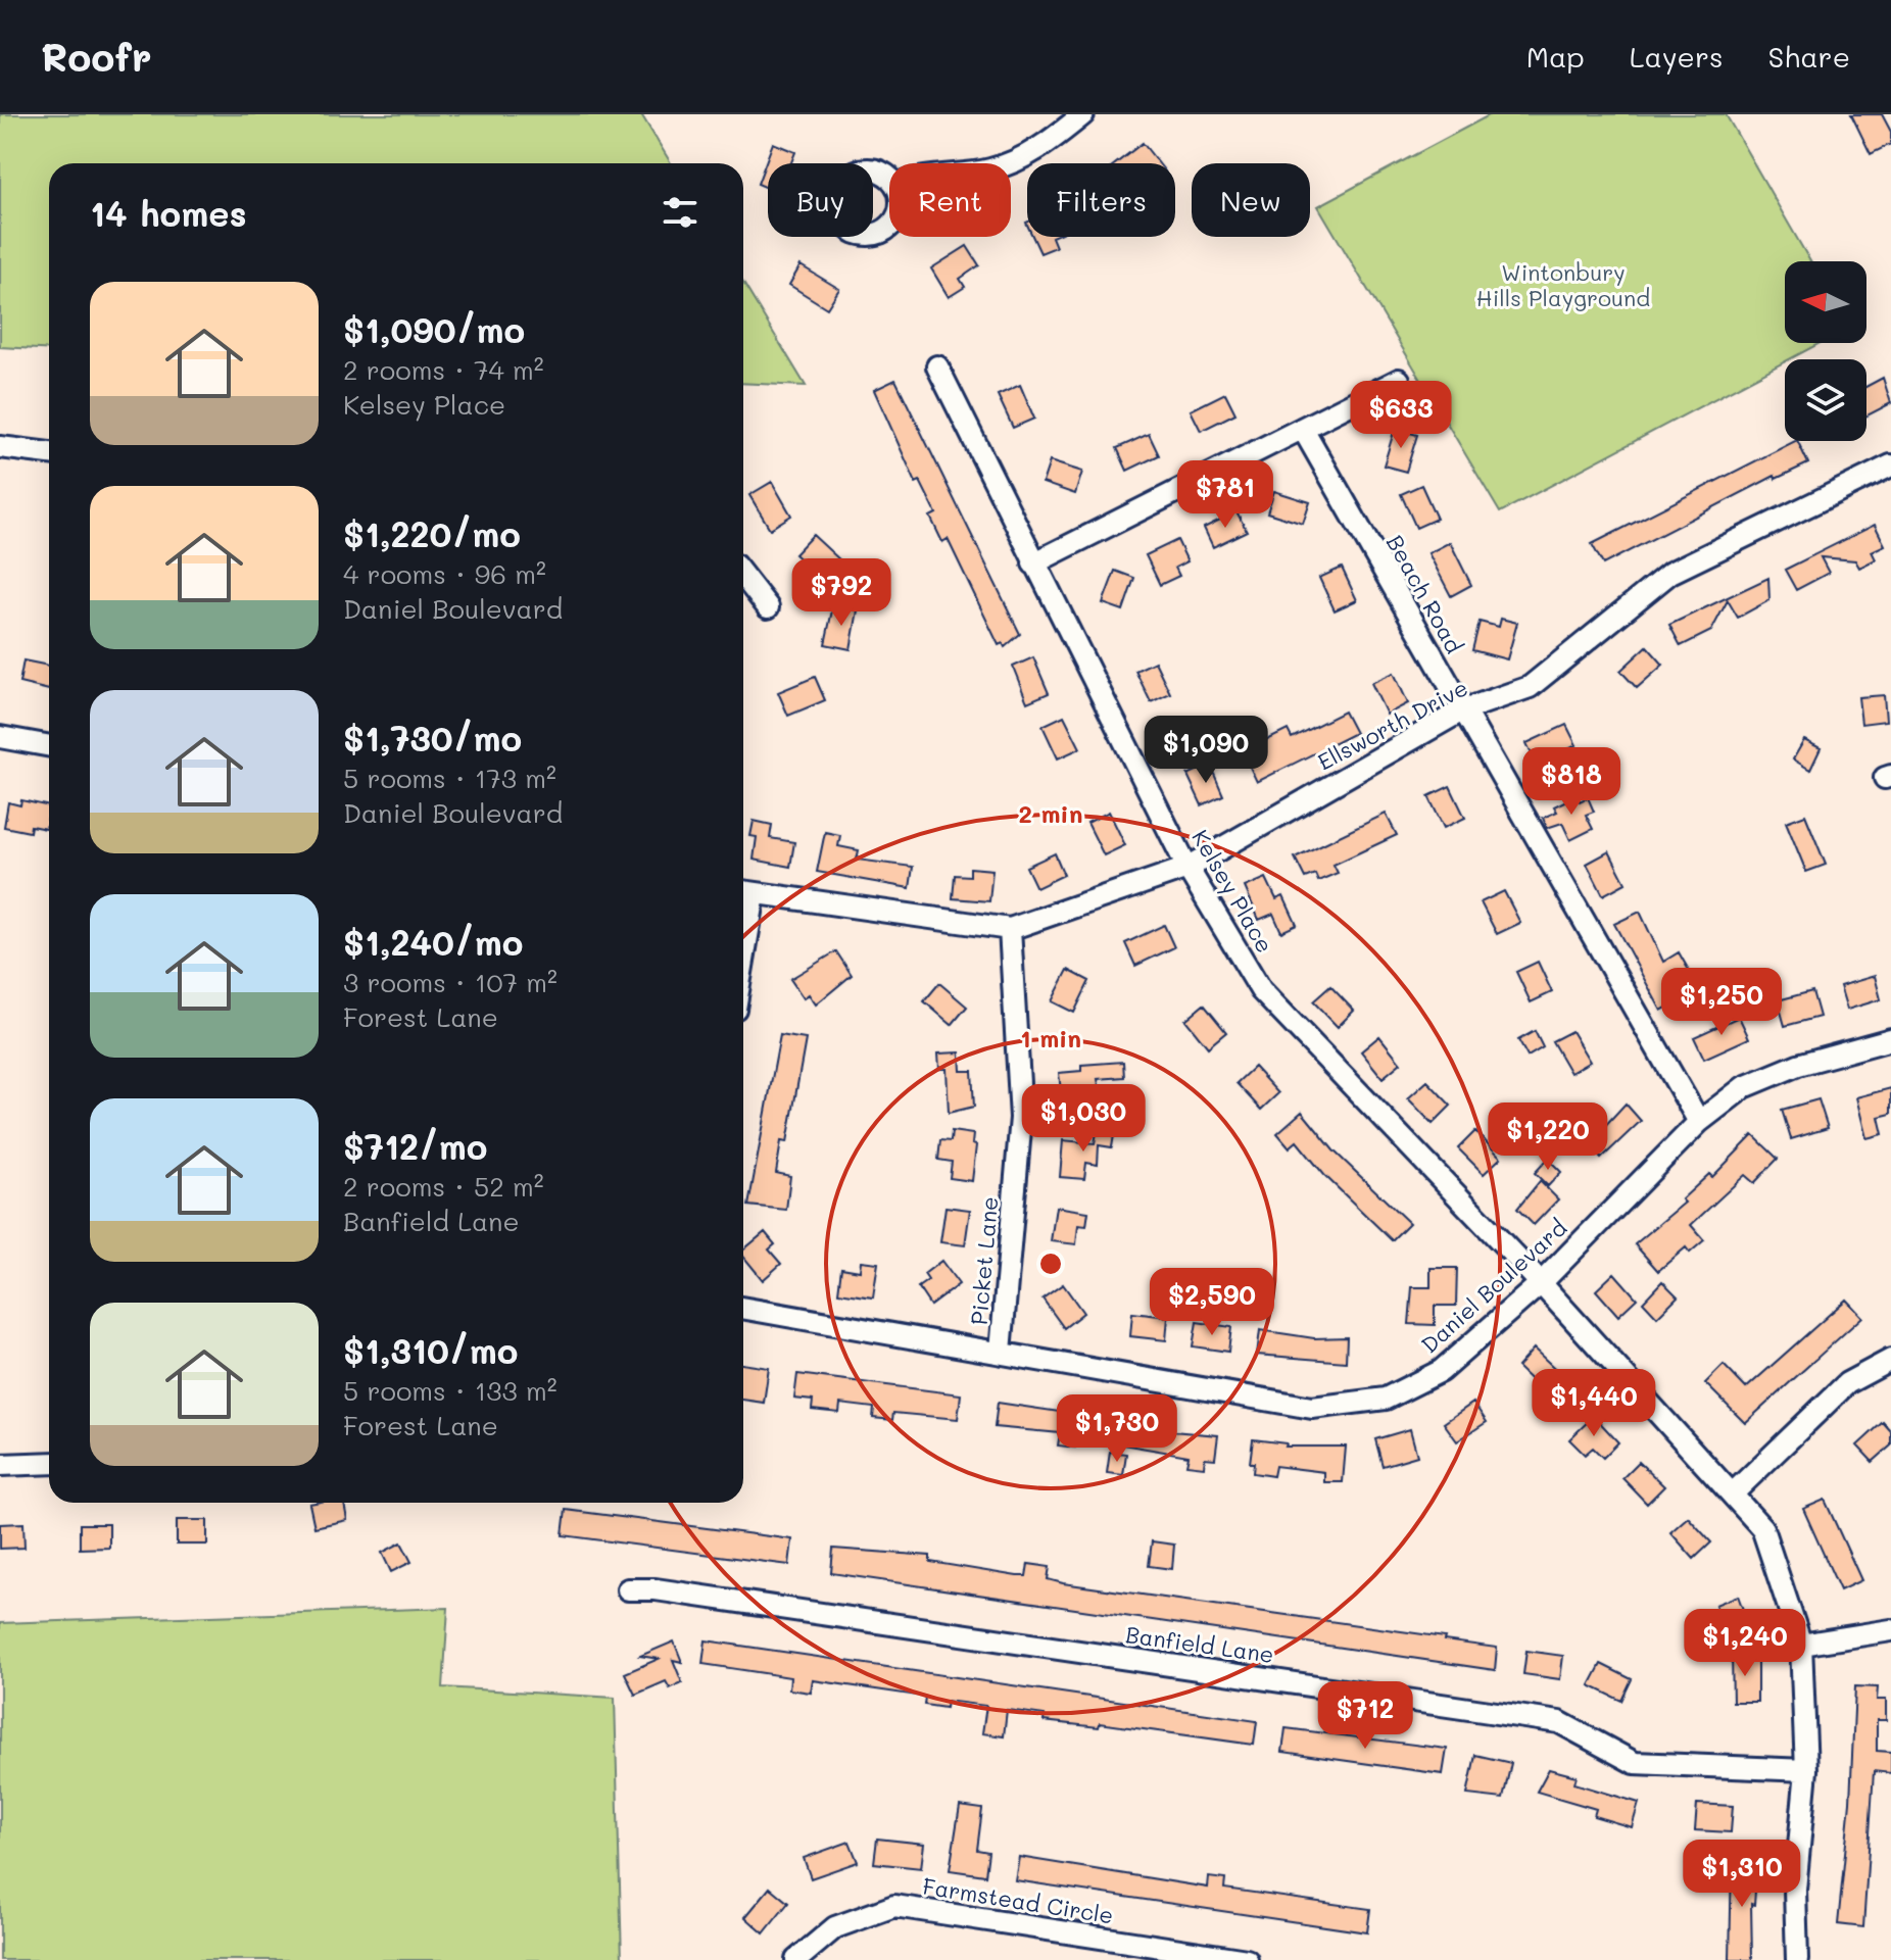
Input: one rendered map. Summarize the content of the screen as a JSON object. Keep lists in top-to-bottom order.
{
  "streets": {
    "street": [
      "Beach Road",
      "Ellsworth Drive",
      "Kelsey Place",
      "Picket Lane",
      "Daniel Boulevard",
      "Banfield Lane",
      "Farmstead Circle"
    ]
  },
  "crossings": [
    ["Beach Road", "Ellsworth Drive"],
    ["Beach Road", "Daniel Boulevard"],
    ["Ellsworth Drive", "Kelsey Place"],
    ["Ellsworth Drive", "Picket Lane"],
    ["Kelsey Place", "Daniel Boulevard"],
    ["Kelsey Place", "Banfield Lane"],
    ["Picket Lane", "Daniel Boulevard"]
  ],
  "parks": ["Wintonbury Hills Playground"],
  "north": "left",
  "page": {
    "header": "Roofr",
    "nav": ["Map", "Layers", "Share"],
    "chip": [
      "Buy",
      "Rent",
      "Filters",
      "New"
    ],
    "heading": "14 homes",
    "list": [
      {
        "name": "$1,090/mo",
        "note": "2 rooms · 74 m² · Kelsey Place"
      },
      {
        "name": "$1,220/mo",
        "note": "4 rooms · 96 m² · Daniel Boulevard"
      },
      {
        "name": "$1,730/mo",
        "note": "5 rooms · 173 m² · Daniel Boulevard"
      },
      {
        "name": "$1,240/mo",
        "note": "3 rooms · 107 m² · Forest Lane"
      },
      {
        "name": "$712/mo",
        "note": "2 rooms · 52 m² · Banfield Lane"
      },
      {
        "name": "$1,310/mo",
        "note": "5 rooms · 133 m² · Forest Lane"
      }
    ],
    "price": [
      "$633",
      "$781",
      "$792",
      "$1,090",
      "$818",
      "$1,250",
      "$1,030",
      "$1,220",
      "$2,590",
      "$1,440",
      "$1,730",
      "$1,240",
      "$712",
      "$1,310"
    ]
  },
  "rings": ["2 min", "1 min"]
}
